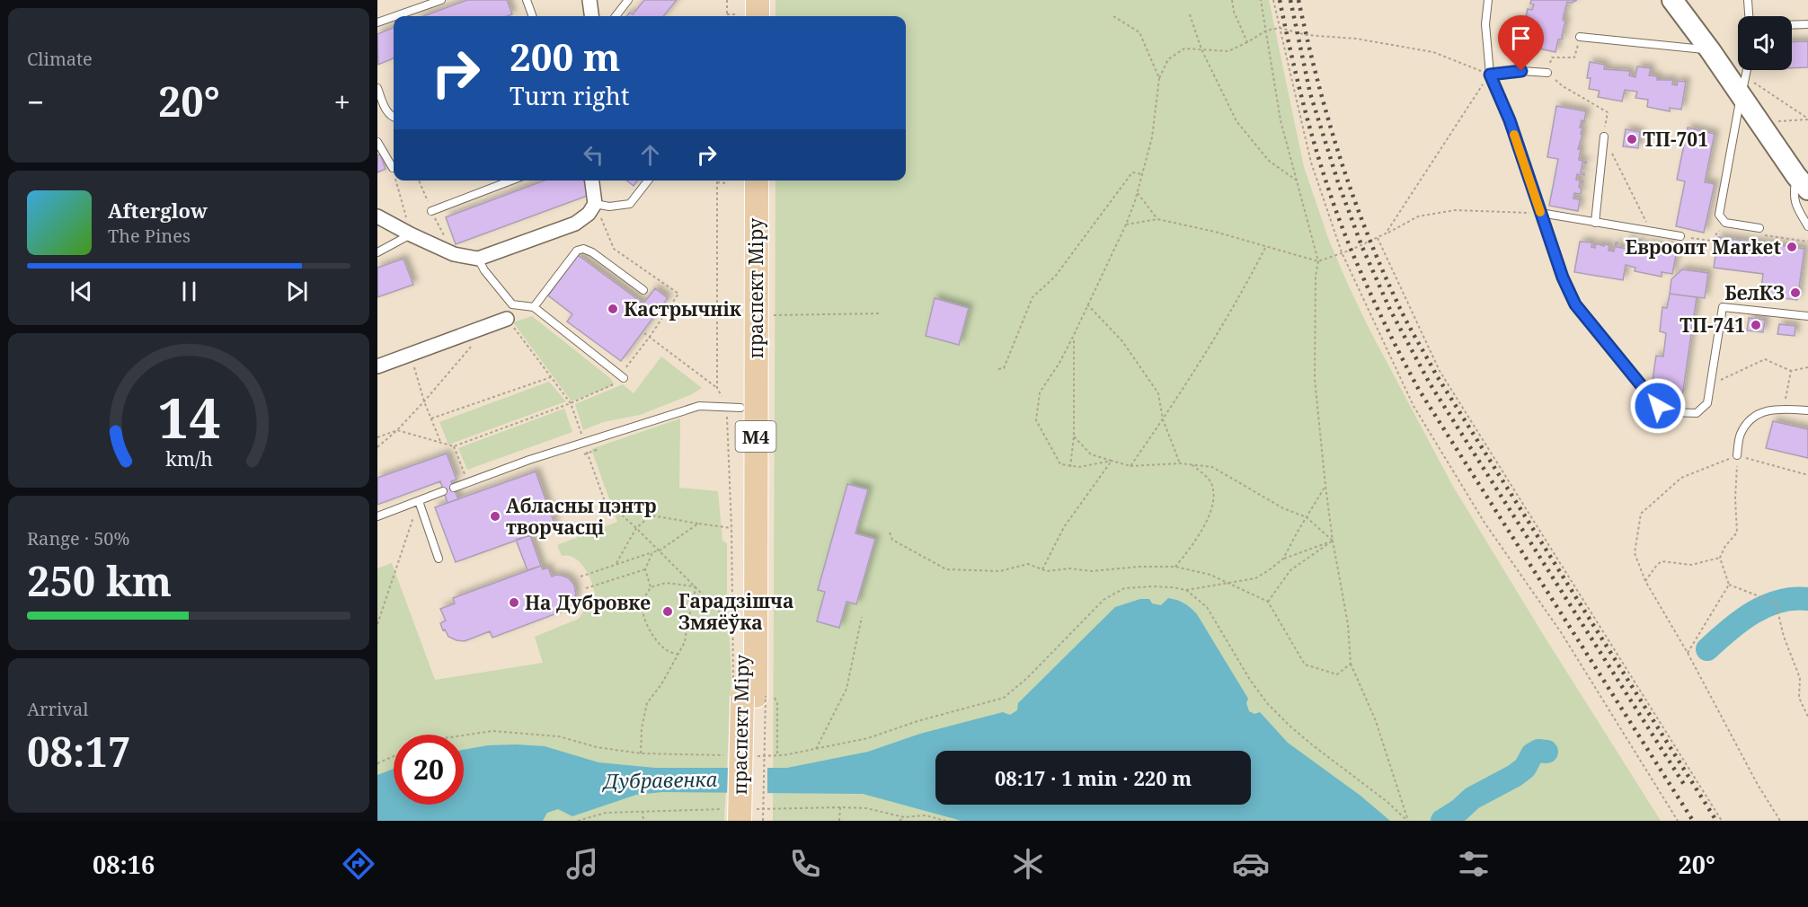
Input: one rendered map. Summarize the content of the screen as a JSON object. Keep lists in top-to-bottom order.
{
  "streets": {
    "main road": ["праспект Міру", "М4"]
  },
  "water": ["Дубравенка"],
  "places": [
    "ТП-701",
    "Евроопт Market",
    "БелКЗ",
    "Кастрычнік",
    "ТП-741",
    "Абласны цэнтр творчасці",
    "На Дубровке",
    "Гарадзішча Змяёўка"
  ],
  "page": {
    "tile": [
      "Climate",
      ["Range · 50%", "250 km"],
      ["Arrival", "08:17"]
    ],
    "turn": ["200 m", "Turn right"],
    "heat": ["−", "20°", "+"],
    "song": ["Afterglow", "The Pines"],
    "limit": "20",
    "trip": "08:17 · 1 min · 220 m",
    "tabs": ["08:16", "20°"],
    "gauge": ["14", "km/h"]
  }
}
